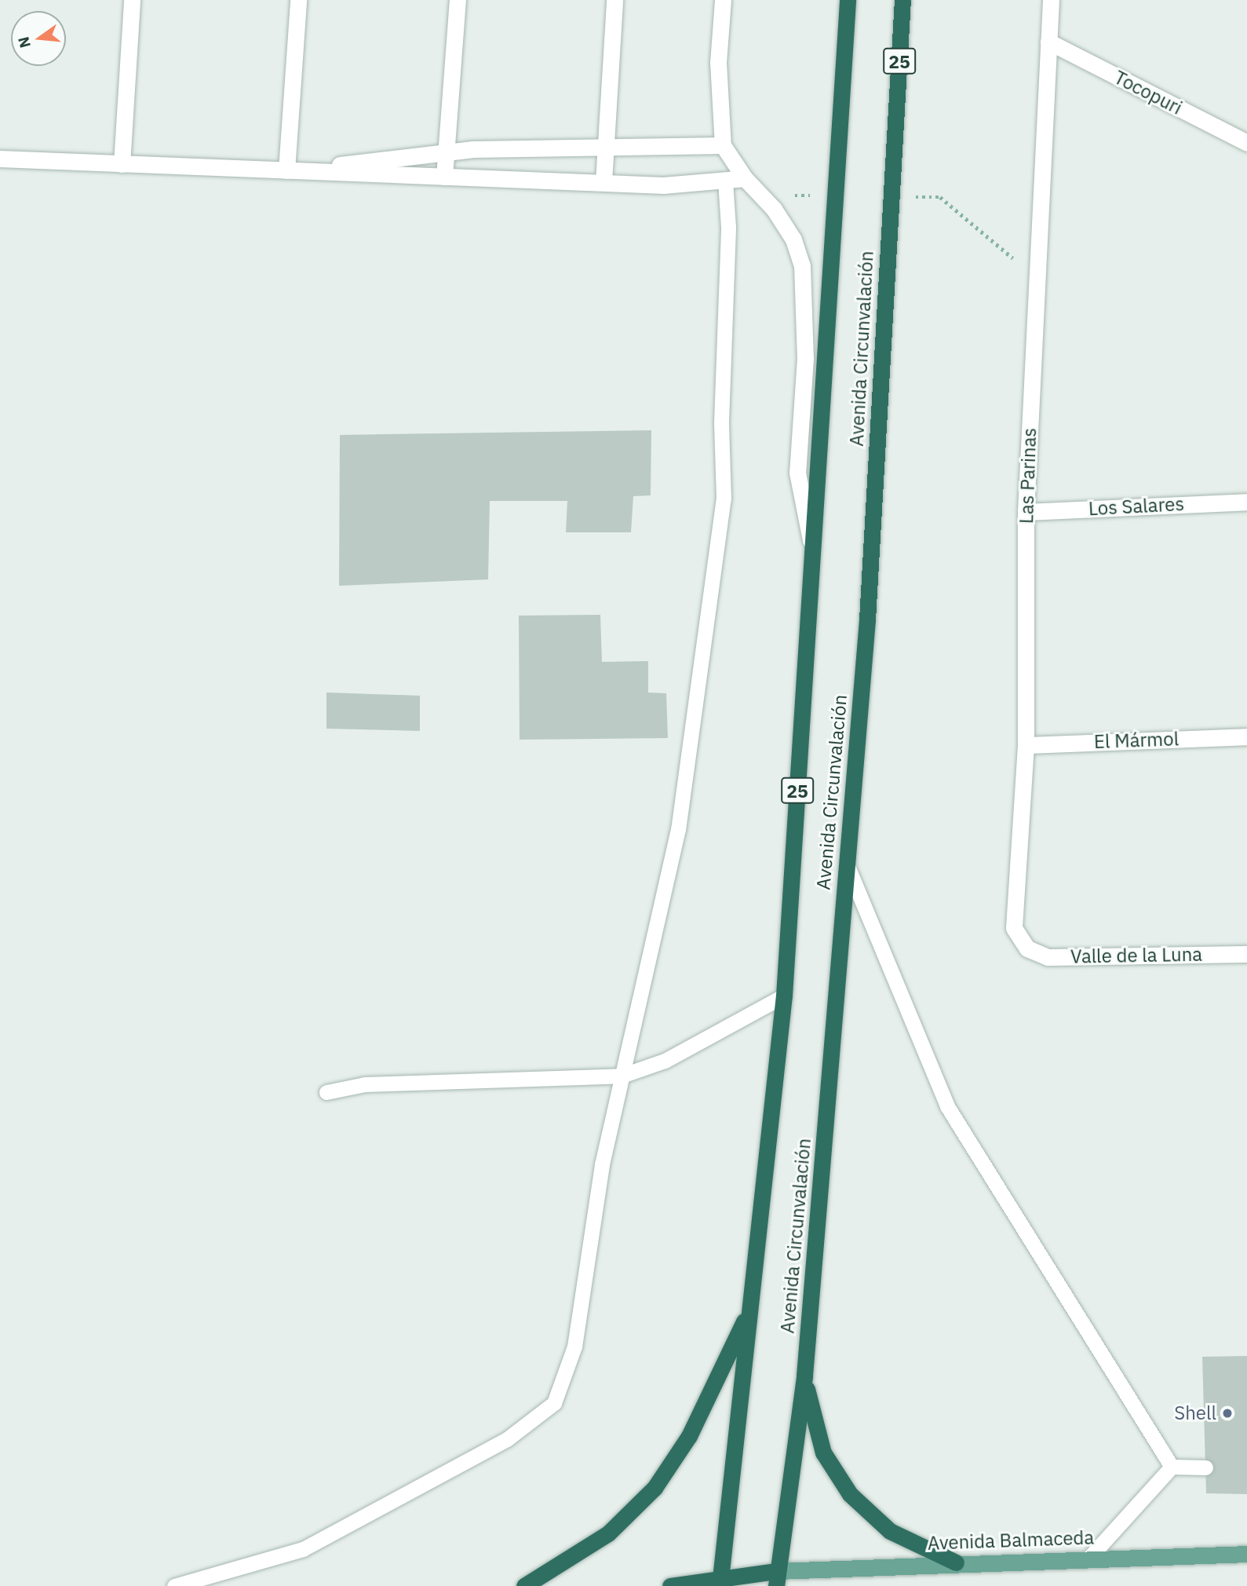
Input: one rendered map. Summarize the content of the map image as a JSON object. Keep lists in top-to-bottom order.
{
  "streets": {
    "highway": ["25", "Avenida Circunvalación"],
    "main road": ["Avenida Balmaceda"],
    "street": [
      "Tocopuri",
      "Las Parinas",
      "Los Salares",
      "El Mármol",
      "Valle de la Luna"
    ]
  },
  "crossings": [
    ["Tocopuri", "Las Parinas"],
    ["Avenida Circunvalación", "Avenida Balmaceda"],
    ["Las Parinas", "Los Salares"],
    ["Las Parinas", "El Mármol"],
    ["Las Parinas", "Valle de la Luna"]
  ],
  "places": ["Shell"],
  "north": "left"
}
